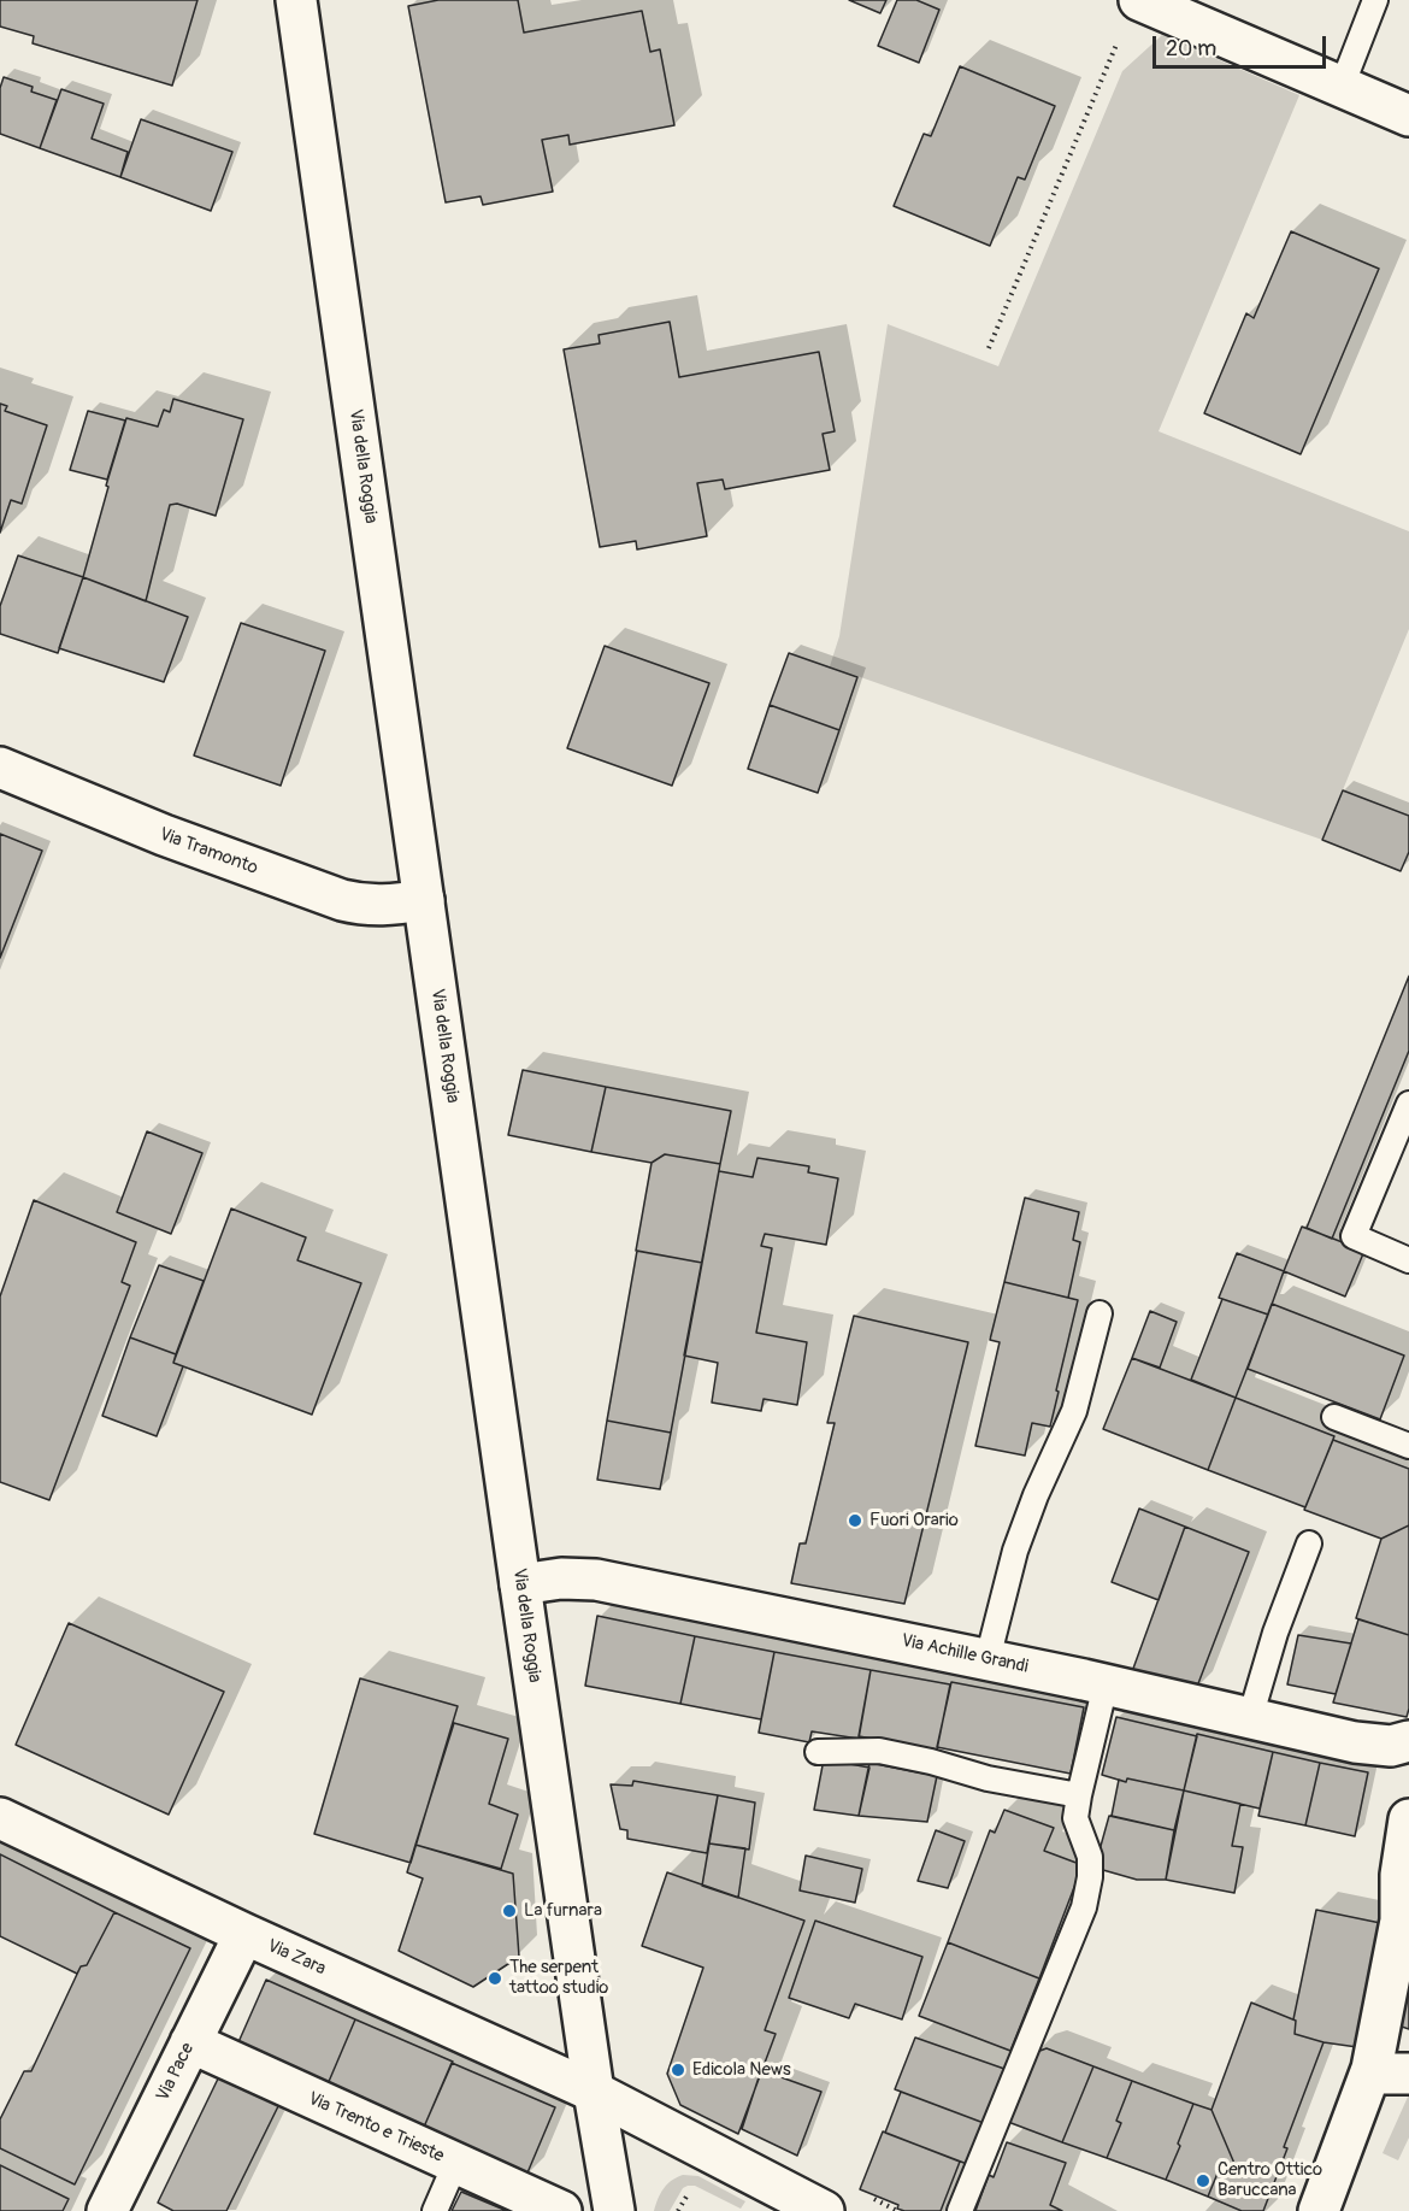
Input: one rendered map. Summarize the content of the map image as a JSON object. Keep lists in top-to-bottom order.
{
  "streets": {
    "street": [
      "Via della Roggia",
      "Via Tramonto",
      "Via Achille Grandi",
      "Via Zara",
      "Via Pace",
      "Via Trento e Trieste"
    ]
  },
  "crossings": [
    ["Via della Roggia", "Via Tramonto"],
    ["Via della Roggia", "Via Achille Grandi"],
    ["Via della Roggia", "Via Zara"],
    ["Via Zara", "Via Pace"],
    ["Via Pace", "Via Trento e Trieste"]
  ],
  "places": [
    "Fuori Orario",
    "La furnara",
    "The serpent tattoo studio",
    "Edicola News",
    "Centro Ottico Baruccana"
  ],
  "scale_bar": "20 m"
}
